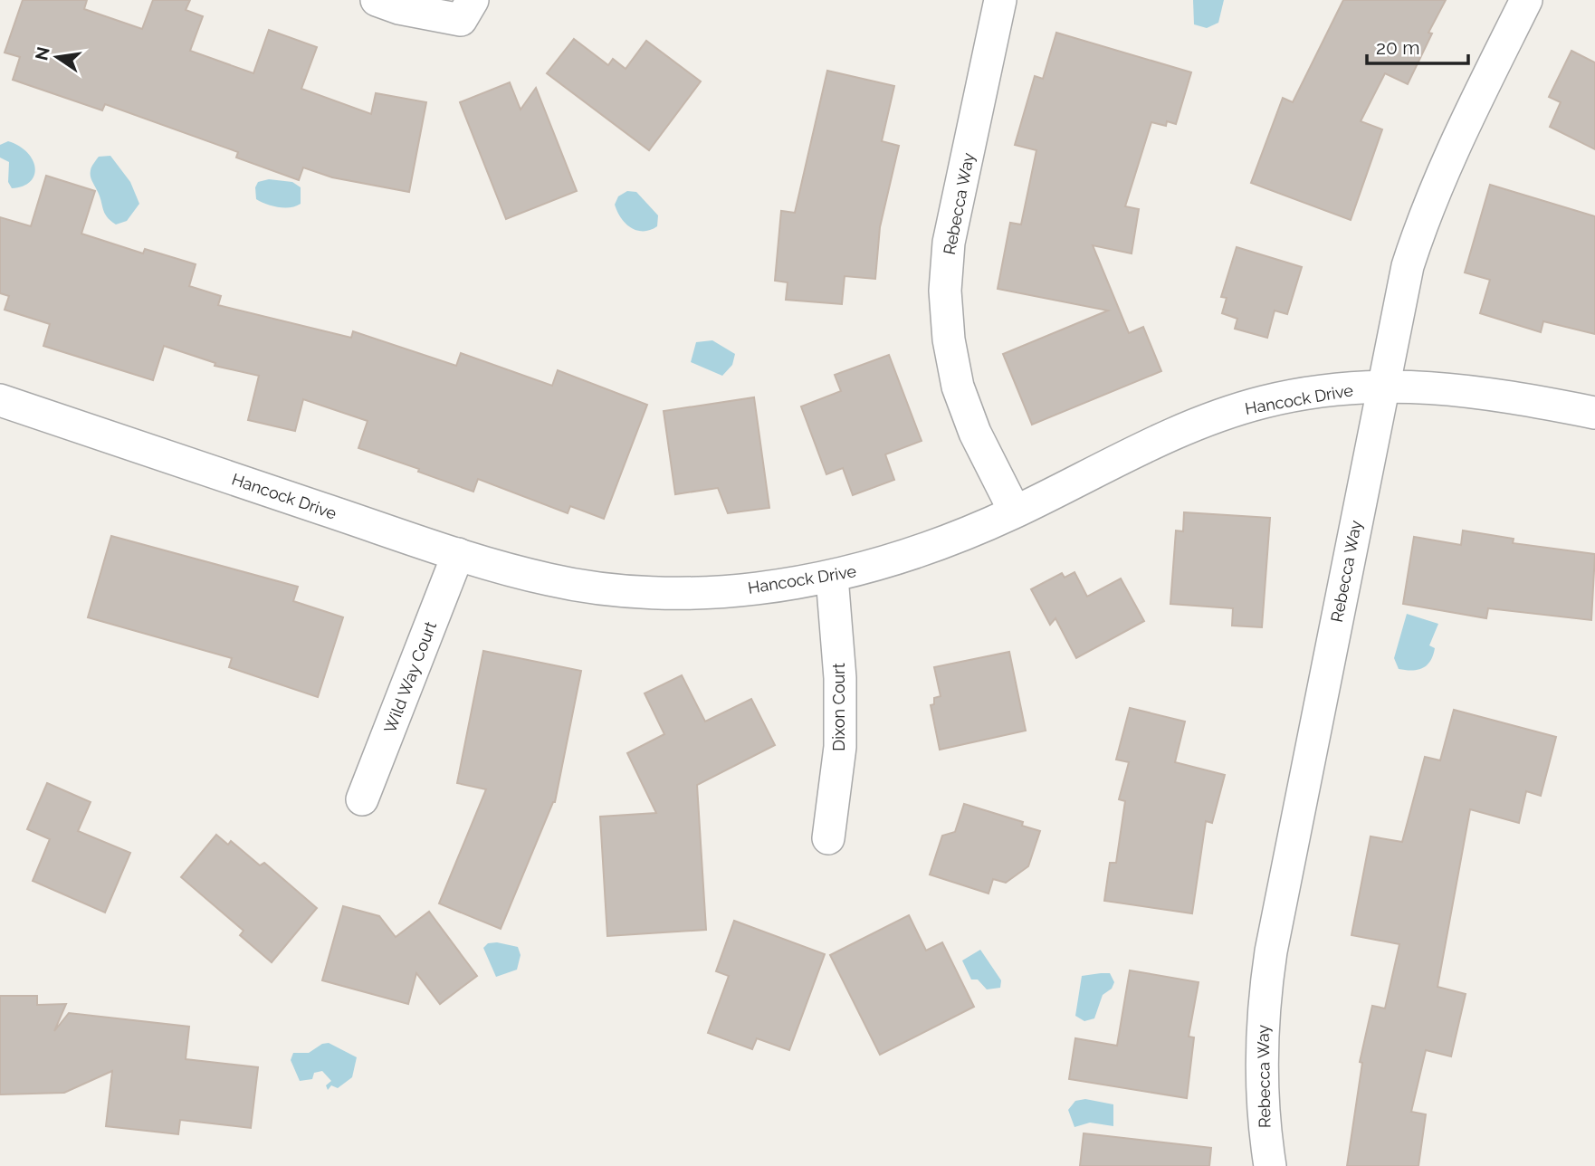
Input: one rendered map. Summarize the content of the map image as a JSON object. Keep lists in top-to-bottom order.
{
  "streets": {
    "street": [
      "Rebecca Way",
      "Hancock Drive",
      "Wild Way Court",
      "Dixon Court"
    ]
  },
  "crossings": [
    ["Rebecca Way", "Hancock Drive"],
    ["Hancock Drive", "Wild Way Court"],
    ["Hancock Drive", "Dixon Court"]
  ],
  "scale_bar": "20 m",
  "north": "left"
}
